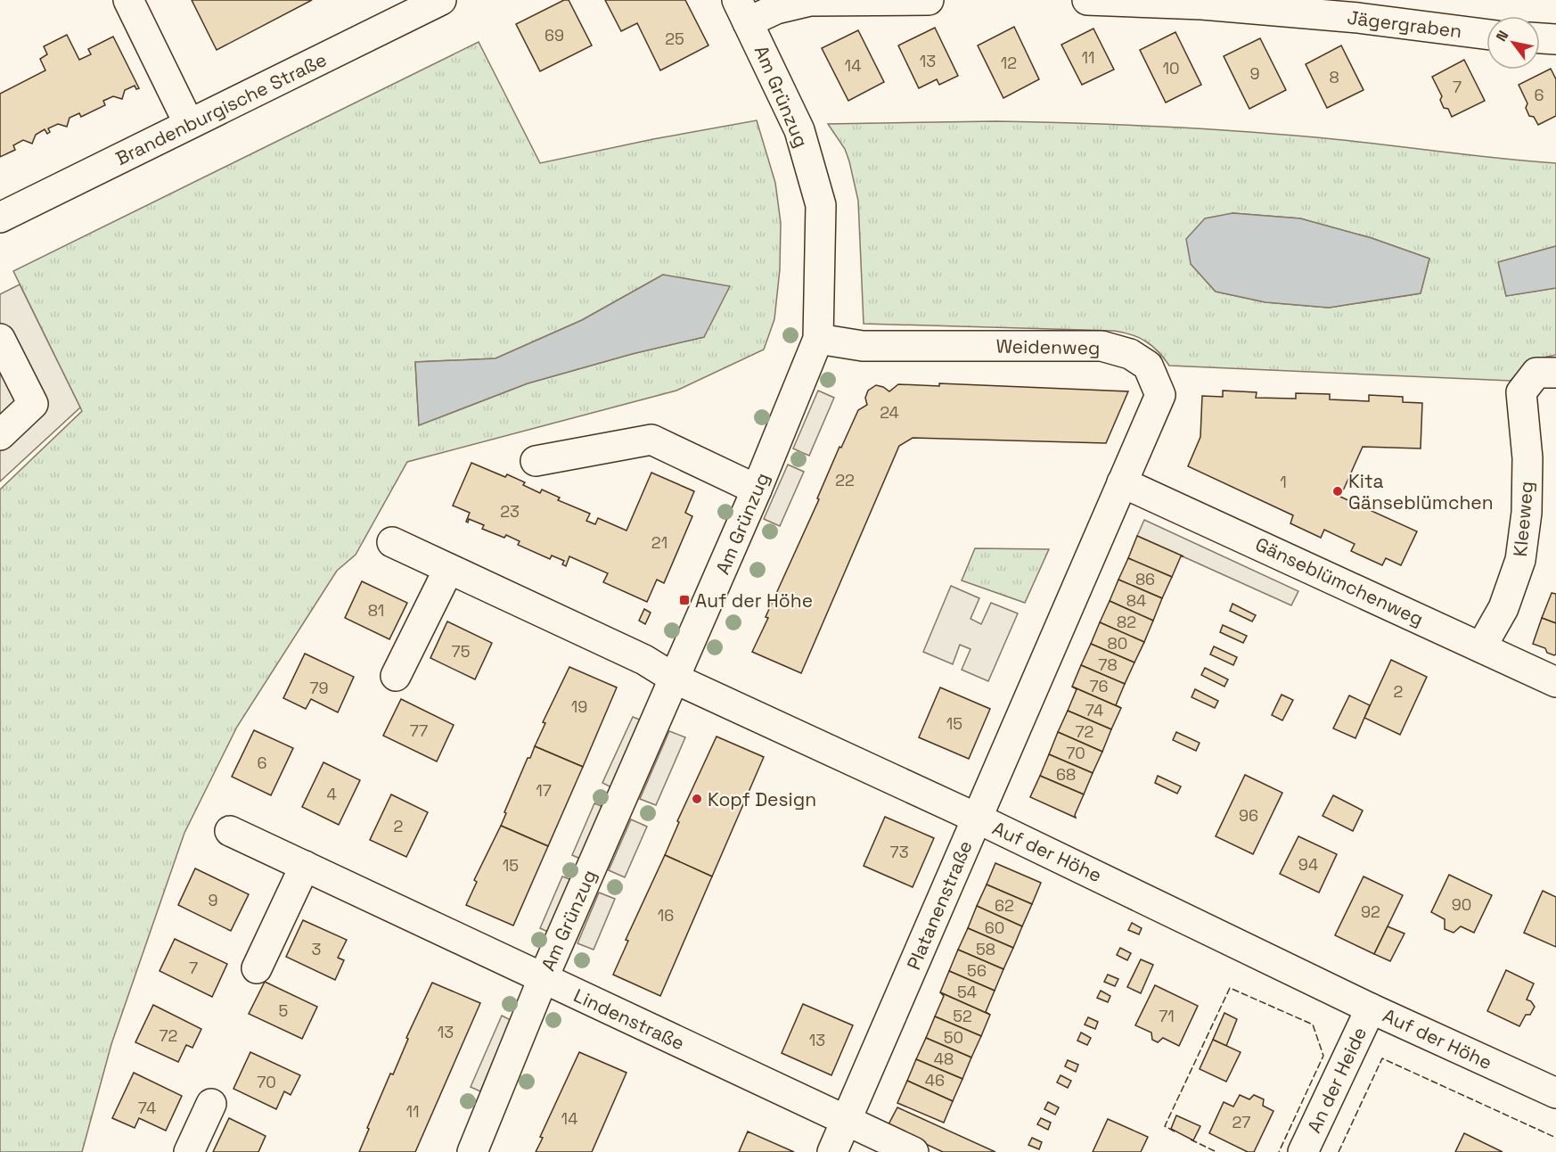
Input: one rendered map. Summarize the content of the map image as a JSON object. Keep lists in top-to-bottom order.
{
  "streets": {
    "street": [
      "Jägergraben",
      "Am Grünzug",
      "Brandenburgische Straße",
      "Weidenweg",
      "Kleeweg",
      "Gänseblümchenweg",
      "Auf der Höhe",
      "Platanenstraße",
      "Lindenstraße",
      "An der Heide"
    ]
  },
  "crossings": [
    ["Am Grünzug", "Weidenweg"],
    ["Am Grünzug", "Auf der Höhe"],
    ["Am Grünzug", "Lindenstraße"],
    ["Weidenweg", "Gänseblümchenweg"],
    ["Weidenweg", "Platanenstraße"],
    ["Kleeweg", "Gänseblümchenweg"],
    ["Auf der Höhe", "Platanenstraße"],
    ["Auf der Höhe", "An der Heide"],
    ["Platanenstraße", "Lindenstraße"]
  ],
  "places": {
    "other": ["Kita Gänseblümchen", "Kopf Design"],
    "transit": ["Auf der Höhe"]
  },
  "house_numbers": [
    "69",
    "25",
    "11",
    "13",
    "12",
    "14",
    "10",
    "9",
    "8",
    "7",
    "6",
    "24",
    "22",
    "1",
    "23",
    "21",
    "86",
    "84",
    "81",
    "82",
    "80",
    "75",
    "78",
    "76",
    "79",
    "2",
    "19",
    "74",
    "15",
    "77",
    "72",
    "70",
    "6",
    "68",
    "17",
    "4",
    "96",
    "2",
    "73",
    "94",
    "15",
    "9",
    "90",
    "62",
    "92",
    "16",
    "60",
    "3",
    "58",
    "7",
    "56",
    "54",
    "5",
    "52",
    "71",
    "13",
    "72",
    "50",
    "13",
    "48",
    "46",
    "70",
    "74",
    "11",
    "14",
    "27"
  ],
  "north": "top left"
}
